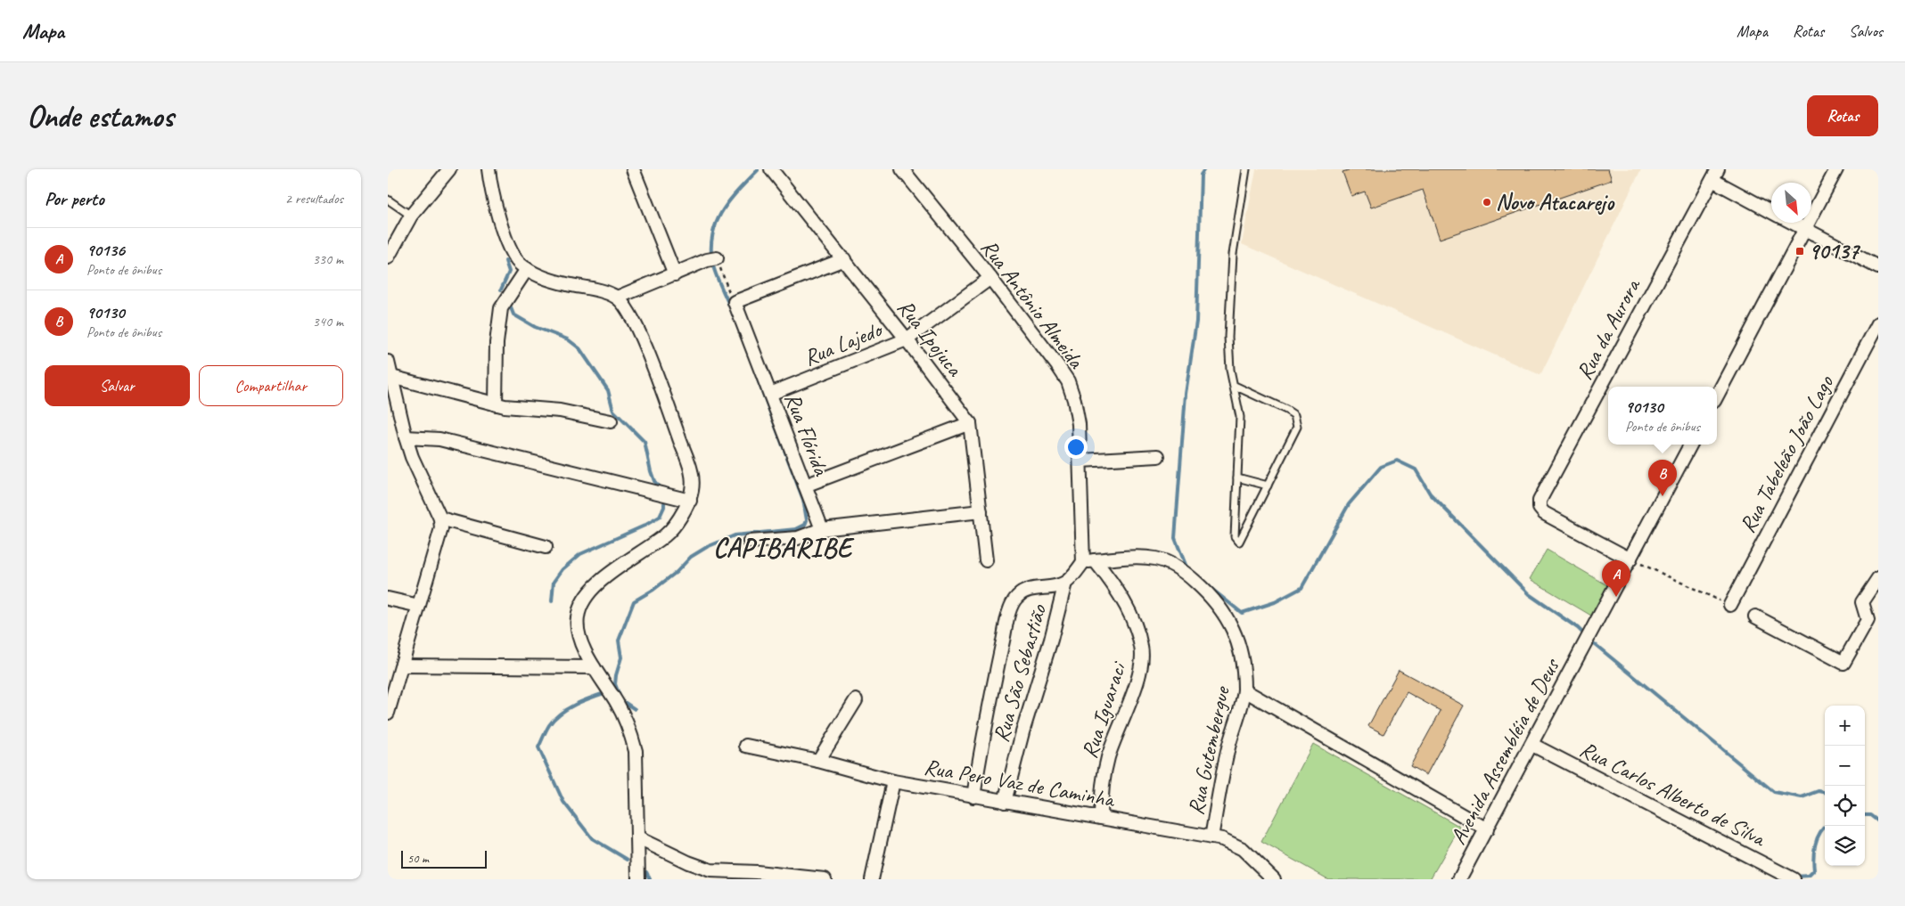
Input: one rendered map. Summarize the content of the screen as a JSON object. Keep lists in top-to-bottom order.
{
  "streets": {
    "street": [
      "Rua Antônio Almeida",
      "Rua da Aurora",
      "Rua Ipojuca",
      "Rua Lajedo",
      "Rua Flórida",
      "Rua Tabeleão João Lago",
      "Rua São Sebastião",
      "Rua Iguaraci",
      "Rua Gutembergue",
      "Avenida Assembléia de Deus",
      "Rua Pero Vaz de Caminha",
      "Rua Carlos Alberto de Silva"
    ]
  },
  "crossings": [
    ["Rua Antônio Almeida", "Rua Lajedo"],
    ["Rua Antônio Almeida", "Rua Iguaraci"],
    ["Rua Antônio Almeida", "Rua Gutembergue"],
    ["Rua da Aurora", "Avenida Assembléia de Deus"],
    ["Rua Ipojuca", "Rua Lajedo"],
    ["Rua Lajedo", "Rua Flórida"],
    ["Rua São Sebastião", "Rua Pero Vaz de Caminha"],
    ["Rua Iguaraci", "Rua Gutembergue"],
    ["Rua Iguaraci", "Rua Pero Vaz de Caminha"],
    ["Rua Gutembergue", "Rua Pero Vaz de Caminha"],
    ["Avenida Assembléia de Deus", "Rua Carlos Alberto de Silva"]
  ],
  "districts": ["CAPIBARIBE"],
  "places": {
    "other": ["Novo Atacarejo"],
    "transit": ["90137"]
  },
  "scale_bar": "50 m",
  "north": "bottom right",
  "page": {
    "header": "Mapa",
    "nav": ["Mapa", "Rotas", "Salvos"],
    "buttons": [
      "Rotas",
      ["Salvar", "Compartilhar"]
    ],
    "title": "Onde estamos",
    "heading": ["Por perto", "2 resultados"],
    "list": [
      {
        "mark": "A",
        "name": "90136",
        "note": "Ponto de ônibus",
        "value": "330 m"
      },
      {
        "mark": "B",
        "name": "90130",
        "note": "Ponto de ônibus",
        "value": "340 m"
      }
    ],
    "popup": ["90130", "Ponto de ônibus"],
    "pins": ["B", "A"],
    "map_buttons": ["+", "−"],
    "scale": "50 m"
  }
}
